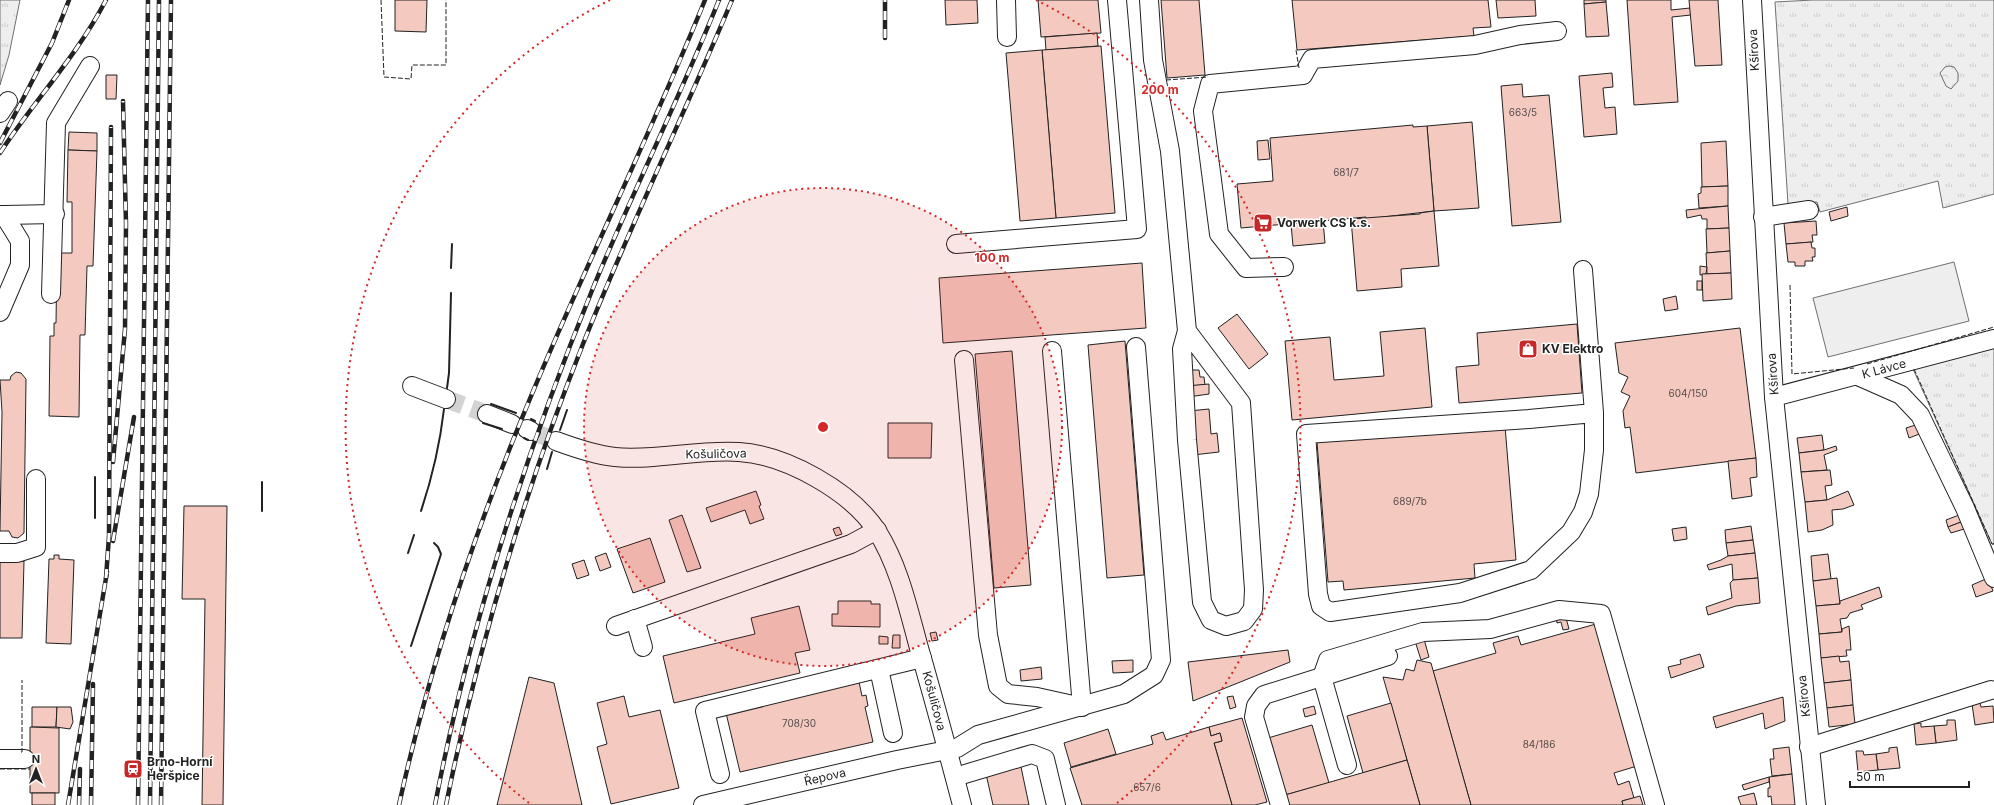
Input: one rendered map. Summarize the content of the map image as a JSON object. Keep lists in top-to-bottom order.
{
  "streets": {
    "street": [
      "Kšírova",
      "K Lávce",
      "Košuličova",
      "Řepova"
    ]
  },
  "crossings": [
    ["Kšírova", "K Lávce"],
    ["Košuličova", "Řepova"]
  ],
  "places": {
    "supermarket": ["Vorwerk CS k.s."],
    "shop": ["KV Elektro"],
    "station": ["Brno-Horní Heršpice"]
  },
  "house_numbers": [
    "663/5",
    "681/7",
    "604/150",
    "689/7b",
    "708/30",
    "84/186",
    "657/6"
  ],
  "scale_bar": "50 m",
  "north": "top",
  "rings": ["200 m", "100 m"]
}
